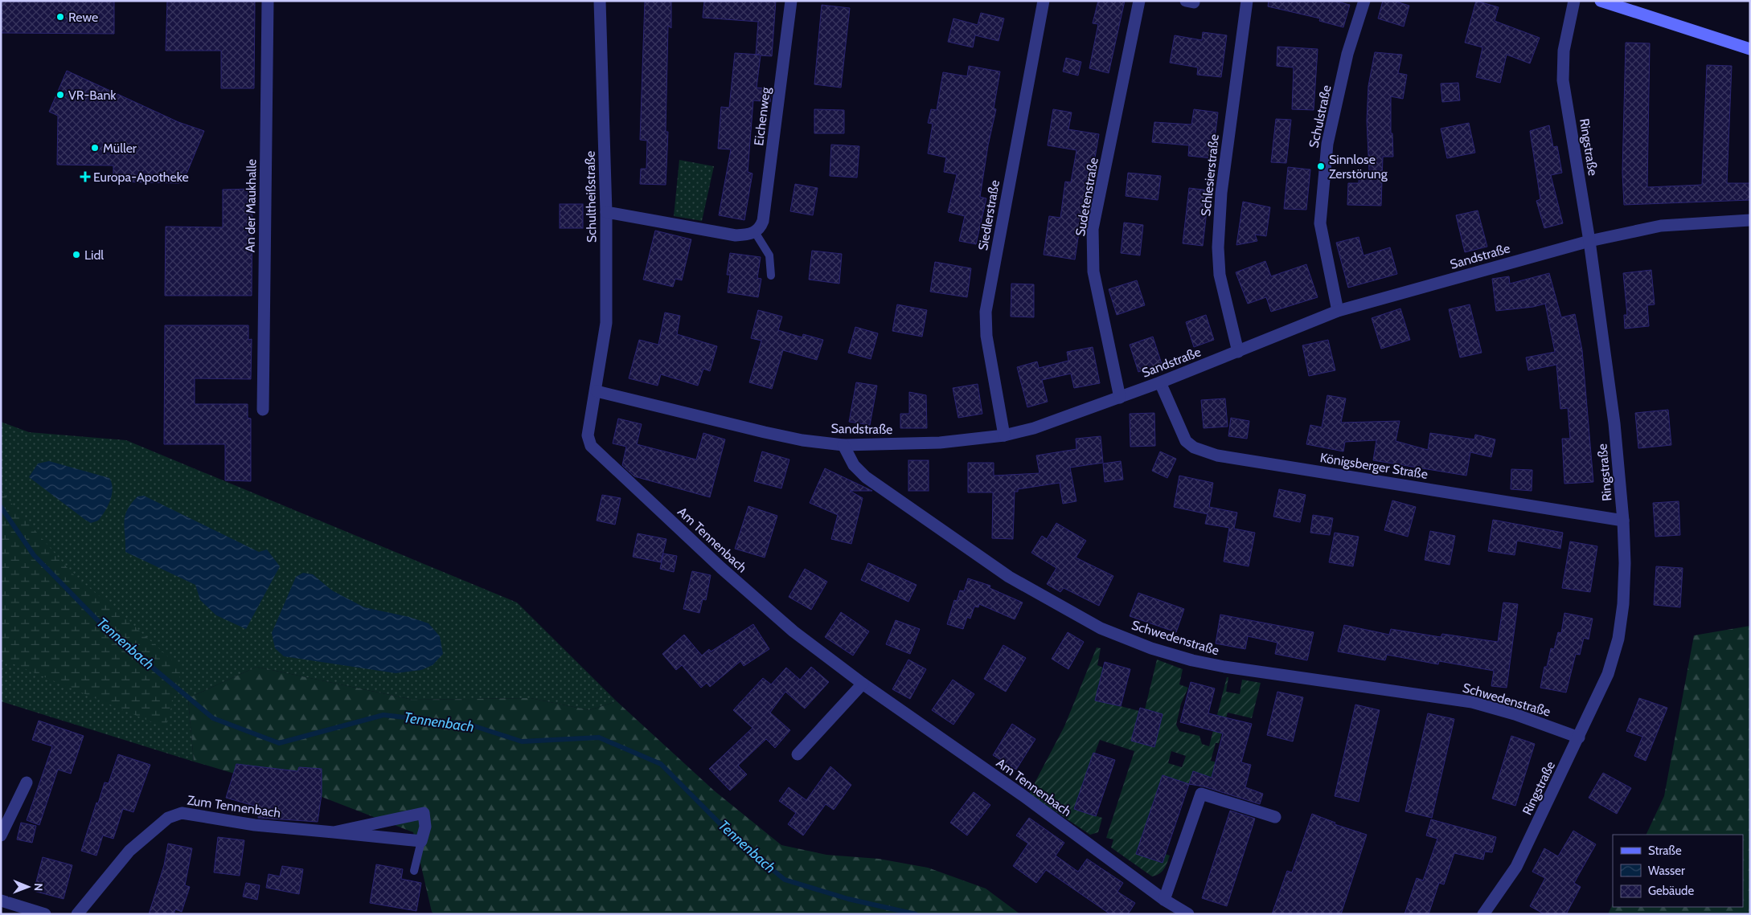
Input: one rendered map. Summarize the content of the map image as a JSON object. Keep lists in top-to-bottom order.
{
  "streets": {
    "street": [
      "Eichenweg",
      "Schulstraße",
      "Ringstraße",
      "Schlesierstraße",
      "Schultheißstraße",
      "Sudetenstraße",
      "An der Maukhalle",
      "Siedlerstraße",
      "Sandstraße",
      "Königsberger Straße",
      "Am Tennenbach",
      "Schwedenstraße",
      "Zum Tennenbach"
    ]
  },
  "crossings": [
    ["Schulstraße", "Sandstraße"],
    ["Ringstraße", "Sandstraße"],
    ["Ringstraße", "Königsberger Straße"],
    ["Ringstraße", "Schwedenstraße"],
    ["Schlesierstraße", "Sandstraße"],
    ["Schultheißstraße", "Sandstraße"],
    ["Schultheißstraße", "Am Tennenbach"],
    ["Sudetenstraße", "Sandstraße"],
    ["Siedlerstraße", "Sandstraße"],
    ["Sandstraße", "Königsberger Straße"],
    ["Sandstraße", "Am Tennenbach"],
    ["Sandstraße", "Schwedenstraße"]
  ],
  "water": ["Tennenbach"],
  "places": {
    "other": [
      "Rewe",
      "VR-Bank",
      "Müller",
      "Sinnlose Zerstörung",
      "Lidl"
    ],
    "health": ["Europa-Apotheke"]
  },
  "legend": ["Straße", "Wasser", "Gebäude"],
  "north": "right"
}
